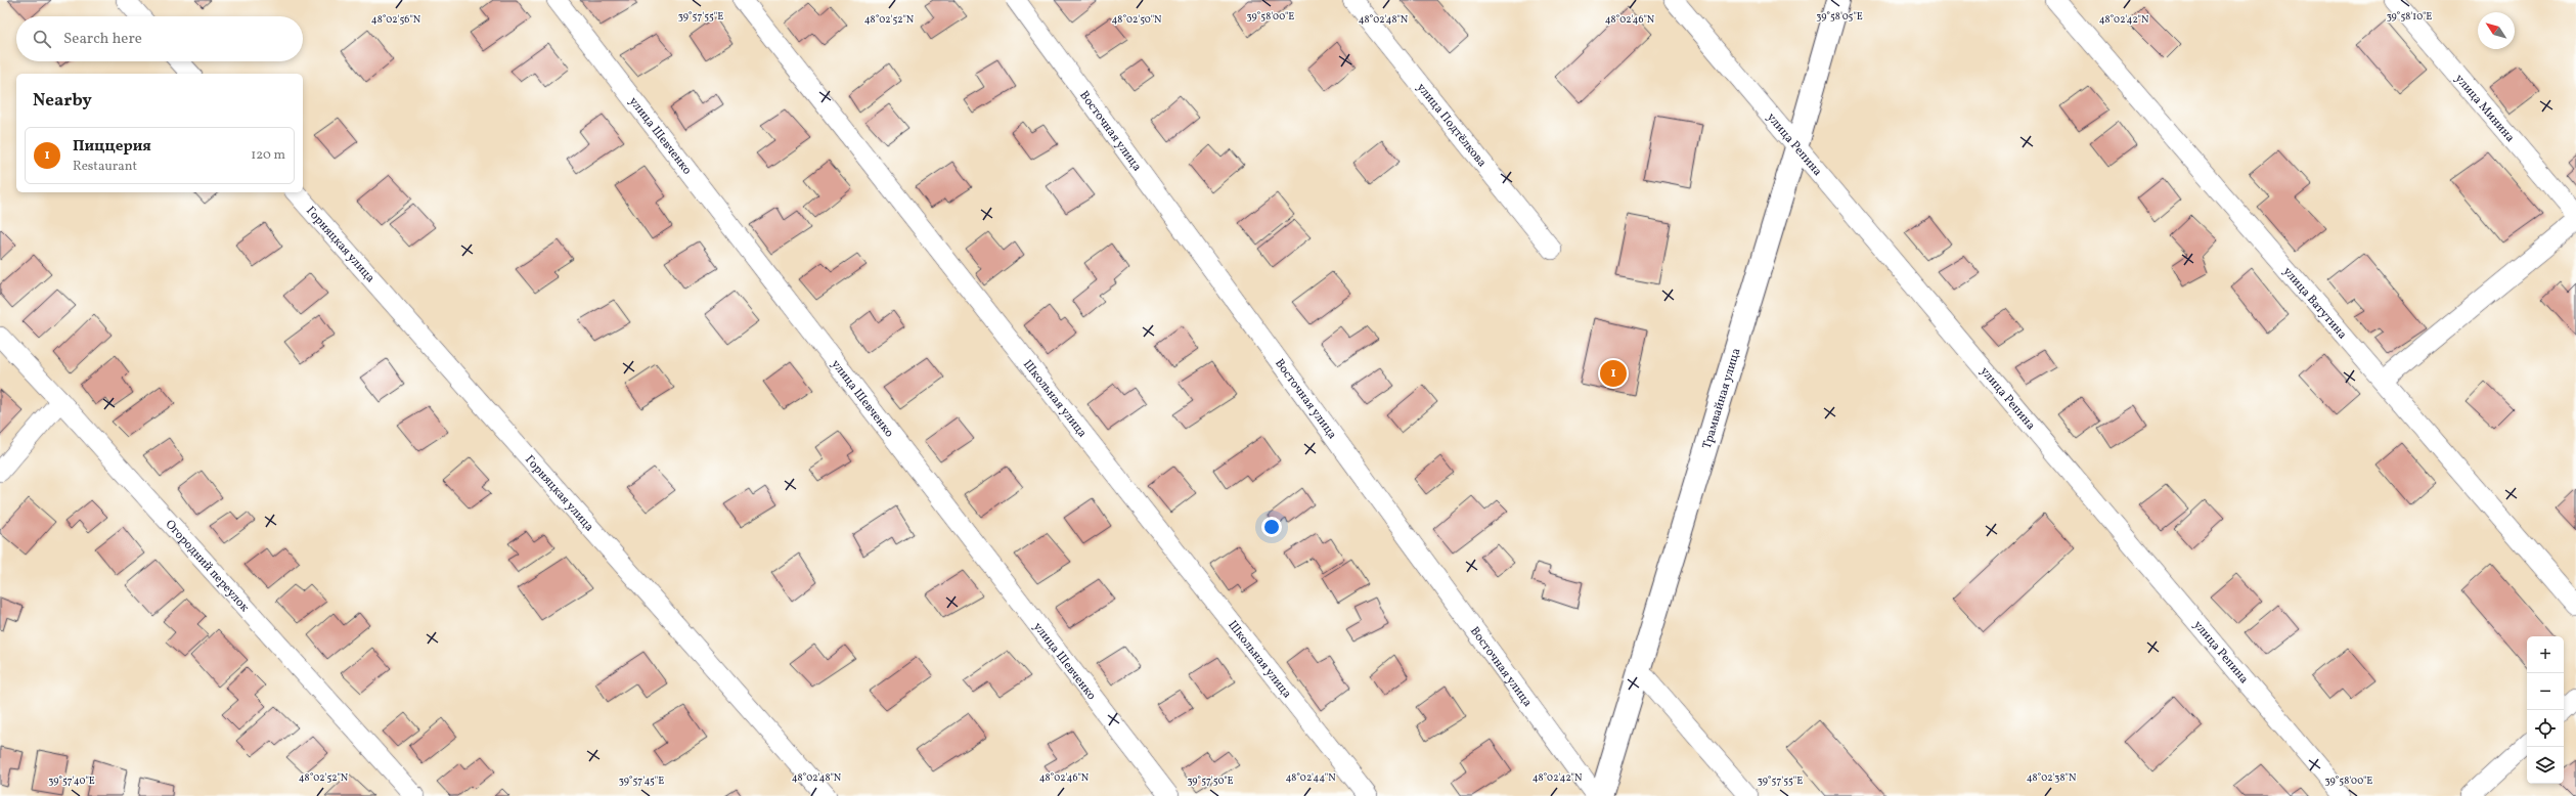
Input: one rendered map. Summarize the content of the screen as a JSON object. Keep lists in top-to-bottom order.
{
  "streets": {
    "street": [
      "улица Минина",
      "улица Подтёлкова",
      "Восточная улица",
      "улица Шевченко",
      "улица Репина",
      "Горняцкая улица",
      "улица Ватутина",
      "Школьная улица",
      "Трамвайная улица",
      "Огородний переулок"
    ]
  },
  "crossings": [
    ["улица Репина", "Трамвайная улица"]
  ],
  "north": "top left",
  "page": {
    "search": "Search here",
    "heading": "Nearby",
    "list": [
      {
        "mark": "1",
        "name": "Пиццерия",
        "note": "Restaurant",
        "value": "120 m"
      }
    ],
    "pins": "1",
    "map_buttons": ["+", "−"]
  },
  "coordinates": [
    "39°58'10\"E",
    "39°58'00\"E",
    "39°57'55\"E",
    "39°58'05\"E",
    "48°02'48\"N",
    "48°02'46\"N",
    "48°02'42\"N",
    "48°02'56\"N",
    "48°02'52\"N",
    "48°02'50\"N",
    "48°02'44\"N",
    "48°02'38\"N",
    "39°57'40\"E",
    "39°57'45\"E",
    "39°57'50\"E"
  ]
}
